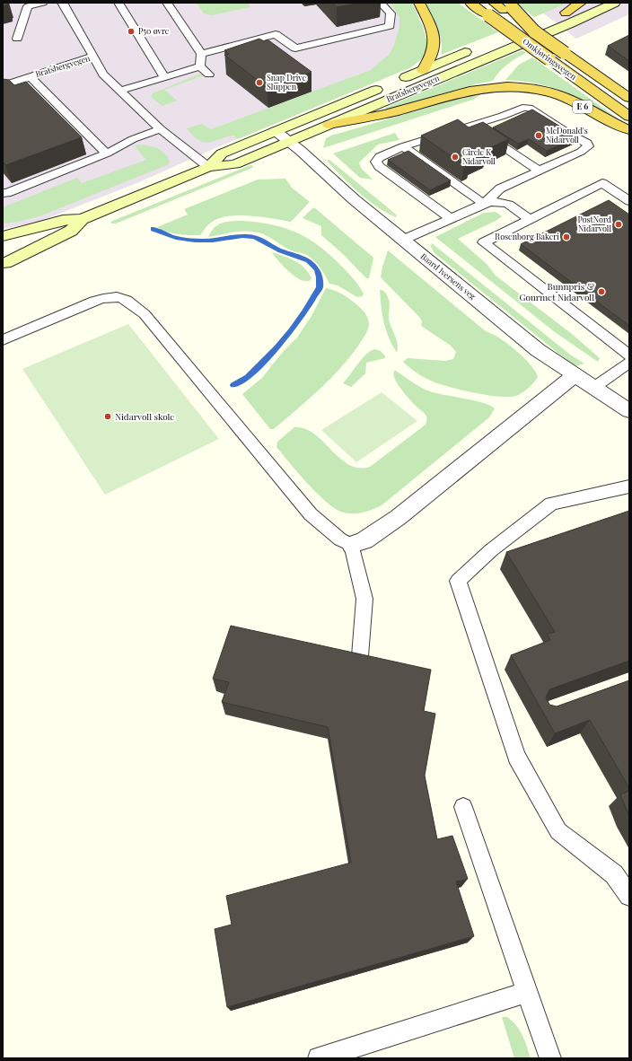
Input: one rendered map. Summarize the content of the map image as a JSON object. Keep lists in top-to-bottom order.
{
  "streets": {
    "highway": ["Omkjøringsvegen", "E 6"],
    "main road": ["Bratsbergvegen"],
    "street": ["Baard Iversens veg"]
  },
  "crossings": [
    ["Bratsbergvegen", "E 6"],
    ["Bratsbergvegen", "Baard Iversens veg"]
  ],
  "places": [
    "P50 øvre",
    "Snap Drive Sluppen",
    "McDonald's Nidarvoll",
    "Circle K Nidarvoll",
    "PostNord Nidarvoll",
    "Rosenborg Bakeri",
    "Bunnpris & Gourmet Nidarvoll",
    "Nidarvoll skole"
  ]
}
